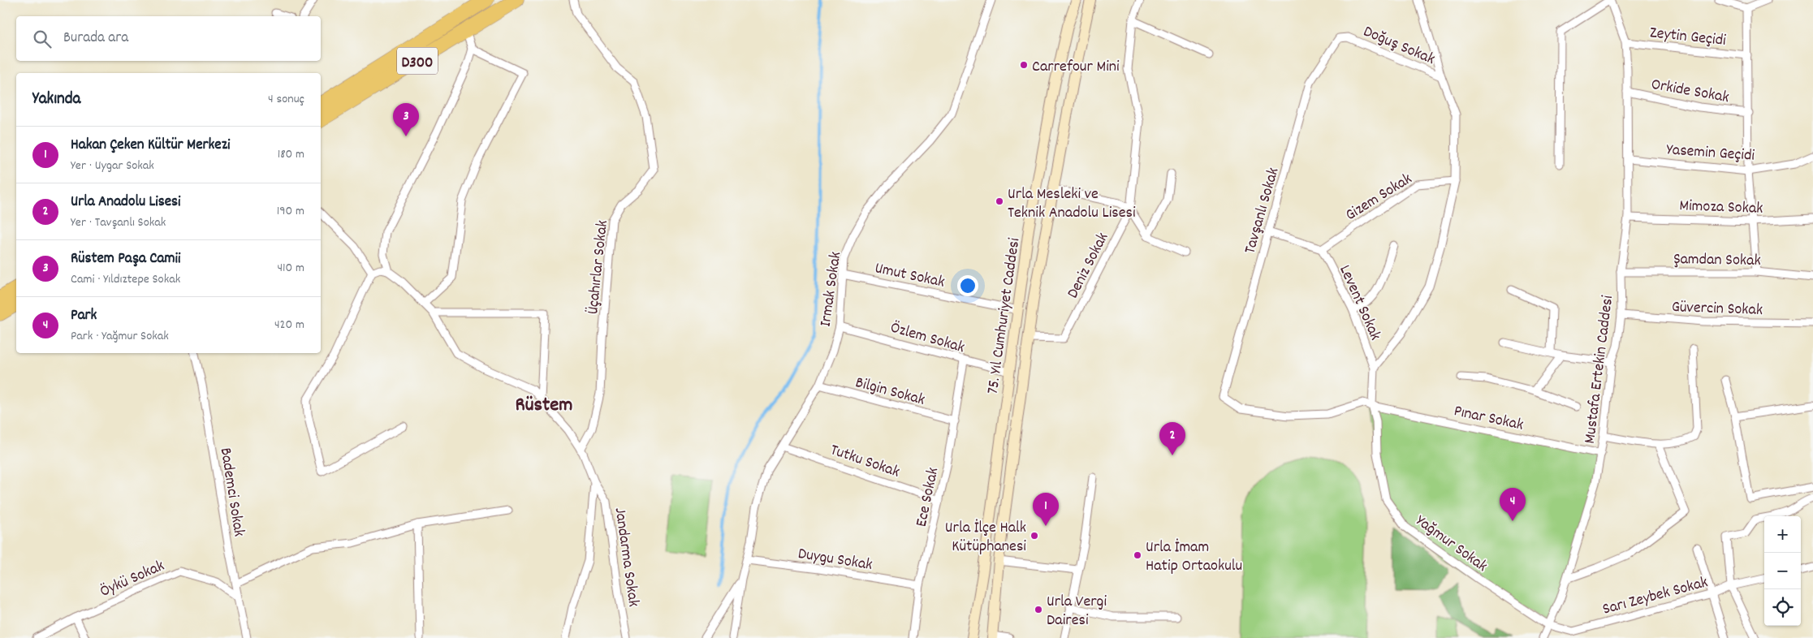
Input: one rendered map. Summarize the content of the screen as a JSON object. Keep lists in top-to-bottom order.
{
  "streets": {
    "highway": ["D300"],
    "street": [
      "Zeytin Geçidi",
      "Doğuş Sokak",
      "Orkide Sokak",
      "Yasemin Geçidi",
      "Gizem Sokak",
      "Mimoza Sokak",
      "Tavşanlı Sokak",
      "Şamdan Sokak",
      "Deniz Sokak",
      "Üçahırlar Sokak",
      "Umut Sokak",
      "Irmak Sokak",
      "Levent Sokak",
      "Güvercin Sokak",
      "75. Yıl Cumhuriyet Caddesi",
      "Özlem Sokak",
      "Mustafa Ertekin Caddesi",
      "Bilgin Sokak",
      "Pınar Sokak",
      "Tutku Sokak",
      "Bademci Sokak",
      "Ece Sokak",
      "Yağmur Sokak",
      "Jandarma Sokak",
      "Duygu Sokak",
      "Öykü Sokak",
      "Sarı Zeybek Sokak"
    ]
  },
  "crossings": [
    ["Zeytin Geçidi", "Mustafa Ertekin Caddesi"],
    ["Doğuş Sokak", "Tavşanlı Sokak"],
    ["Orkide Sokak", "Mustafa Ertekin Caddesi"],
    ["Yasemin Geçidi", "Mustafa Ertekin Caddesi"],
    ["Gizem Sokak", "Levent Sokak"],
    ["Mimoza Sokak", "Mustafa Ertekin Caddesi"],
    ["Tavşanlı Sokak", "Pınar Sokak"],
    ["Şamdan Sokak", "Mustafa Ertekin Caddesi"],
    ["Deniz Sokak", "75. Yıl Cumhuriyet Caddesi"],
    ["Üçahırlar Sokak", "Jandarma Sokak"],
    ["Umut Sokak", "Irmak Sokak"],
    ["Umut Sokak", "75. Yıl Cumhuriyet Caddesi"],
    ["Irmak Sokak", "Özlem Sokak"],
    ["Irmak Sokak", "Bilgin Sokak"],
    ["Irmak Sokak", "Tutku Sokak"],
    ["Irmak Sokak", "Duygu Sokak"],
    ["Levent Sokak", "Yağmur Sokak"],
    ["Güvercin Sokak", "Mustafa Ertekin Caddesi"],
    ["75. Yıl Cumhuriyet Caddesi", "Özlem Sokak"],
    ["Özlem Sokak", "Ece Sokak"],
    ["Mustafa Ertekin Caddesi", "Pınar Sokak"],
    ["Mustafa Ertekin Caddesi", "Yağmur Sokak"],
    ["Mustafa Ertekin Caddesi", "Sarı Zeybek Sokak"],
    ["Bilgin Sokak", "Ece Sokak"],
    ["Pınar Sokak", "Yağmur Sokak"],
    ["Tutku Sokak", "Ece Sokak"],
    ["Bademci Sokak", "Öykü Sokak"],
    ["Ece Sokak", "Duygu Sokak"],
    ["Yağmur Sokak", "Sarı Zeybek Sokak"]
  ],
  "districts": ["Rüstem"],
  "places": [
    "Carrefour Mini",
    "Urla Mesleki ve Teknik Anadolu Lisesi",
    "Urla İlçe Halk Kütüphanesi",
    "Urla İmam Hatip Ortaokulu",
    "Urla Vergi Dairesi"
  ],
  "page": {
    "search": "Burada ara",
    "heading": ["Yakında", "4 sonuç"],
    "pins": [
      "3",
      "2",
      "4",
      "1"
    ],
    "list": [
      {
        "mark": "1",
        "name": "Hakan Çeken Kültür Merkezi",
        "note": "Yer · Uygar Sokak",
        "value": "180 m"
      },
      {
        "mark": "2",
        "name": "Urla Anadolu Lisesi",
        "note": "Yer · Tavşanlı Sokak",
        "value": "190 m"
      },
      {
        "mark": "3",
        "name": "Rüstem Paşa Camii",
        "note": "Cami · Yıldıztepe Sokak",
        "value": "410 m"
      },
      {
        "mark": "4",
        "name": "Park",
        "note": "Park · Yağmur Sokak",
        "value": "420 m"
      }
    ],
    "map_buttons": ["+", "−"]
  }
}
